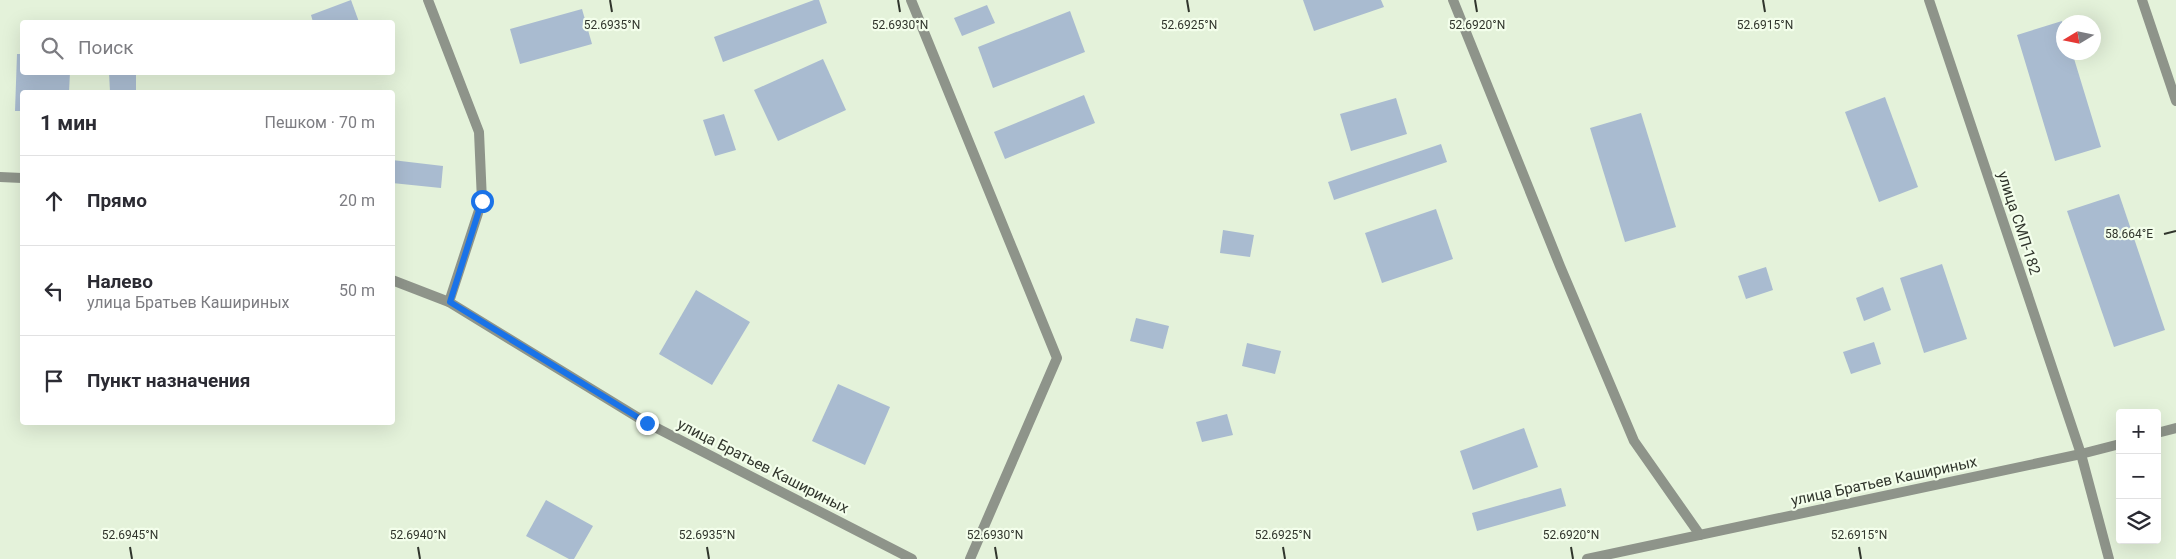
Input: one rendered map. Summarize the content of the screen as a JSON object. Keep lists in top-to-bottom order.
{
  "streets": {
    "street": ["улица СМП-182", "улица Братьев Кашириных"]
  },
  "crossings": [
    ["улица СМП-182", "улица Братьев Кашириных"]
  ],
  "north": "left",
  "page": {
    "search": "Поиск",
    "heading": ["1 мин", "Пешком · 70 m"],
    "list": [
      ["Прямо", "20 m"],
      ["Налево", "улица Братьев Кашириных", "50 m"],
      "Пункт назначения"
    ],
    "map_buttons": ["+", "−"]
  },
  "coordinates": [
    "52.6935°N",
    "52.6930°N",
    "52.6925°N",
    "52.6920°N",
    "52.6915°N",
    "58.664°E",
    "52.6945°N",
    "52.6940°N"
  ]
}
